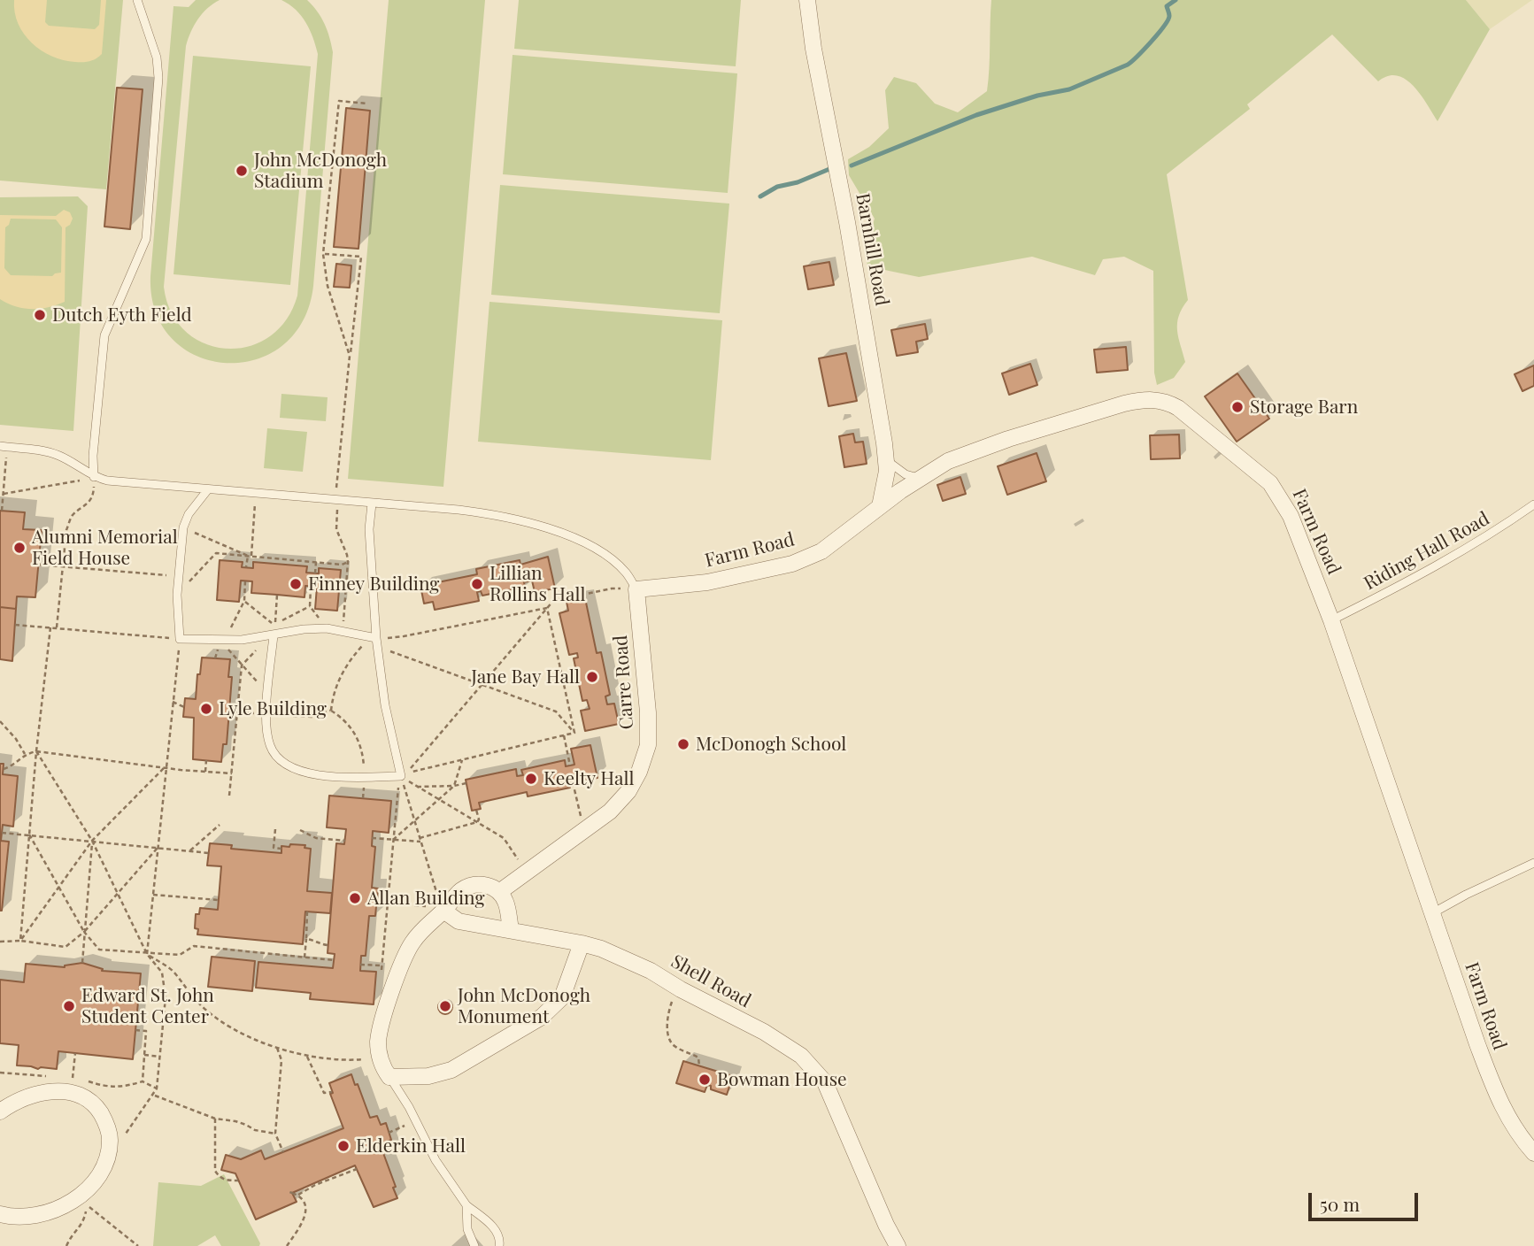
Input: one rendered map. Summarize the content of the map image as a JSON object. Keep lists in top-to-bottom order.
{
  "streets": {
    "street": [
      "Barnhill Road",
      "Farm Road",
      "Carre Road",
      "Shell Road"
    ],
    "lane": ["Riding Hall Road"]
  },
  "crossings": [
    ["Barnhill Road", "Farm Road"],
    ["Farm Road", "Riding Hall Road"],
    ["Farm Road", "Carre Road"]
  ],
  "places": [
    "John McDonogh Stadium",
    "Dutch Eyth Field",
    "Storage Barn",
    "Alumni Memorial Field House",
    "Finney Building",
    "Lillian Rollins Hall",
    "Jane Bay Hall",
    "Lyle Building",
    "McDonogh School",
    "Keelty Hall",
    "Allan Building",
    "Edward St. John Student Center",
    "John McDonogh Monument",
    "Bowman House",
    "Elderkin Hall"
  ],
  "scale_bar": "50 m"
}
